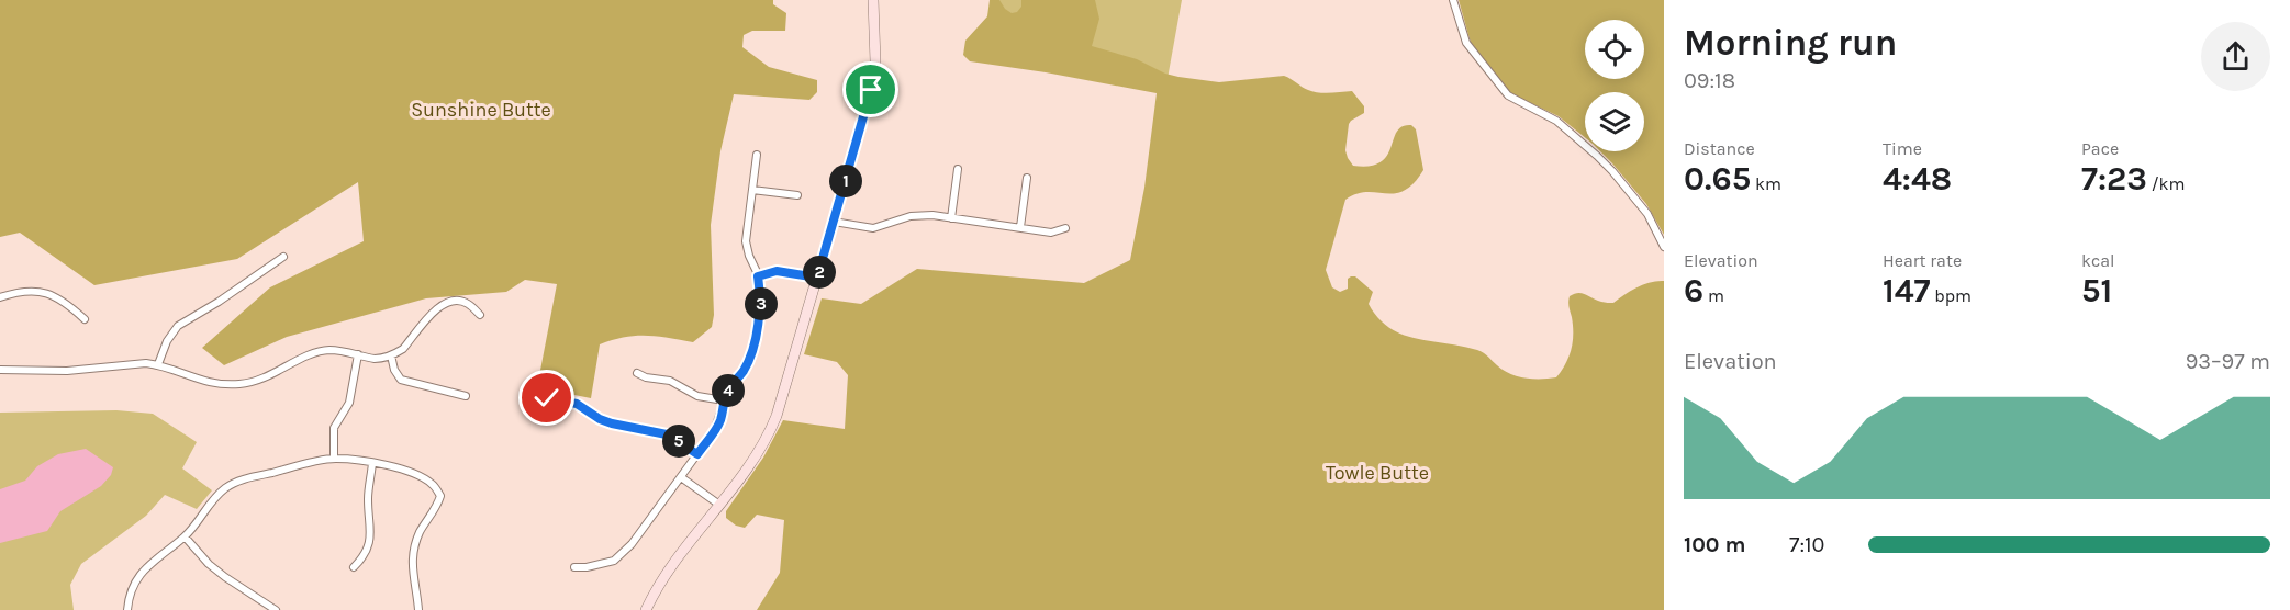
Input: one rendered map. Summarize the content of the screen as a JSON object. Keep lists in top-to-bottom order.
{
  "parks": ["Sunshine Butte", "Towle Butte"],
  "page": {
    "heading": ["Morning run", "09:18"],
    "stats": [
      ["Distance", "0.65 km"],
      ["Time", "4:48"],
      ["Pace", "7:23 /km"],
      ["Elevation", "6 m"],
      ["Heart rate", "147 bpm"],
      ["kcal", "51"]
    ],
    "pins": [
      "1",
      "2",
      "3",
      "4",
      "5"
    ],
    "chart": ["Elevation", "93–97 m"],
    "list": [
      {
        "name": "100 m",
        "note": "7:10"
      }
    ]
  }
}
